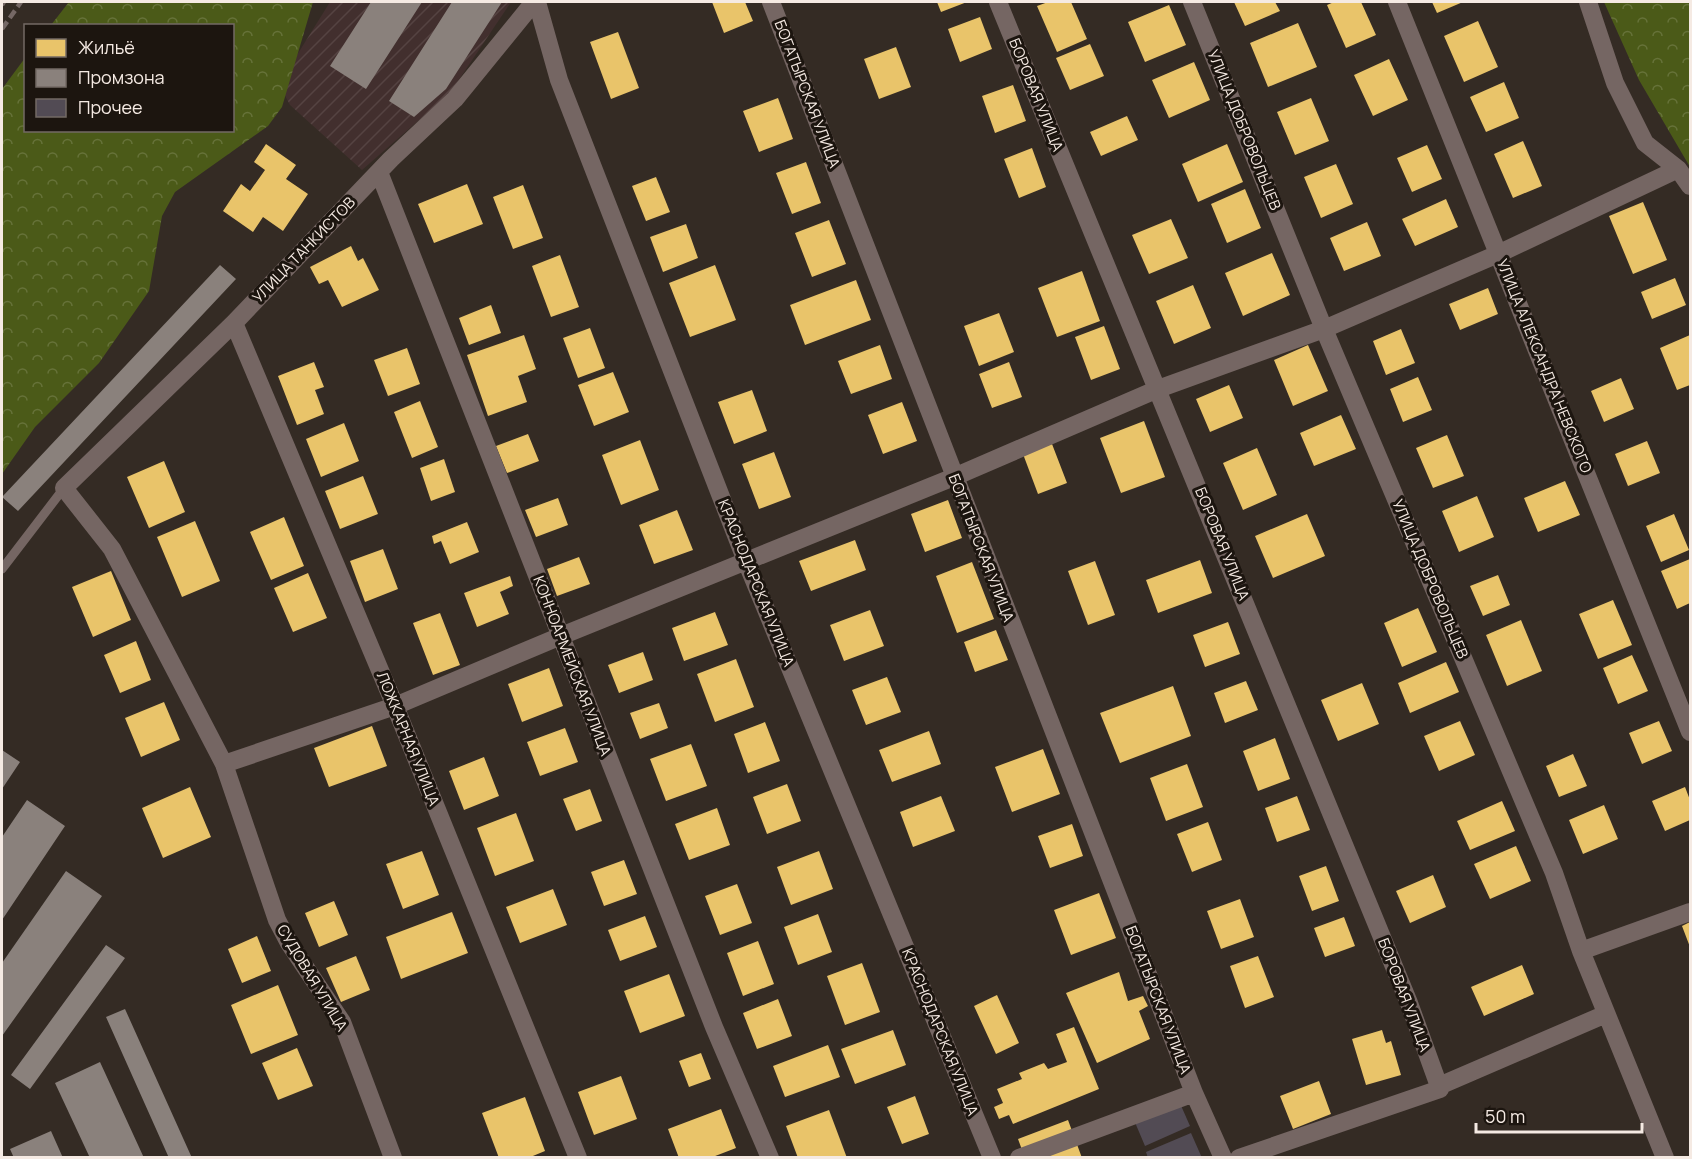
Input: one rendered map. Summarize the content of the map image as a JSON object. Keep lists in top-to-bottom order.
{
  "streets": {
    "street": [
      "БОГАТЫРСКАЯ УЛИЦА",
      "БОРОВАЯ УЛИЦА",
      "УЛИЦА ДОБРОВОЛЬЦЕВ",
      "УЛИЦА ТАНКИСТОВ",
      "УЛИЦА АЛЕКСАНДРА НЕВСКОГО",
      "КРАСНОДАРСКАЯ УЛИЦА",
      "КОННОАРМЕЙСКАЯ УЛИЦА",
      "ЛОЖКАРНАЯ УЛИЦА",
      "СУДОВАЯ УЛИЦА"
    ]
  },
  "crossings": [
    ["УЛИЦА ТАНКИСТОВ", "КРАСНОДАРСКАЯ УЛИЦА"],
    ["УЛИЦА ТАНКИСТОВ", "КОННОАРМЕЙСКАЯ УЛИЦА"],
    ["УЛИЦА ТАНКИСТОВ", "ЛОЖКАРНАЯ УЛИЦА"],
    ["УЛИЦА ТАНКИСТОВ", "СУДОВАЯ УЛИЦА"]
  ],
  "legend": ["Жильё", "Промзона", "Прочее"],
  "scale_bar": "50 m"
}
